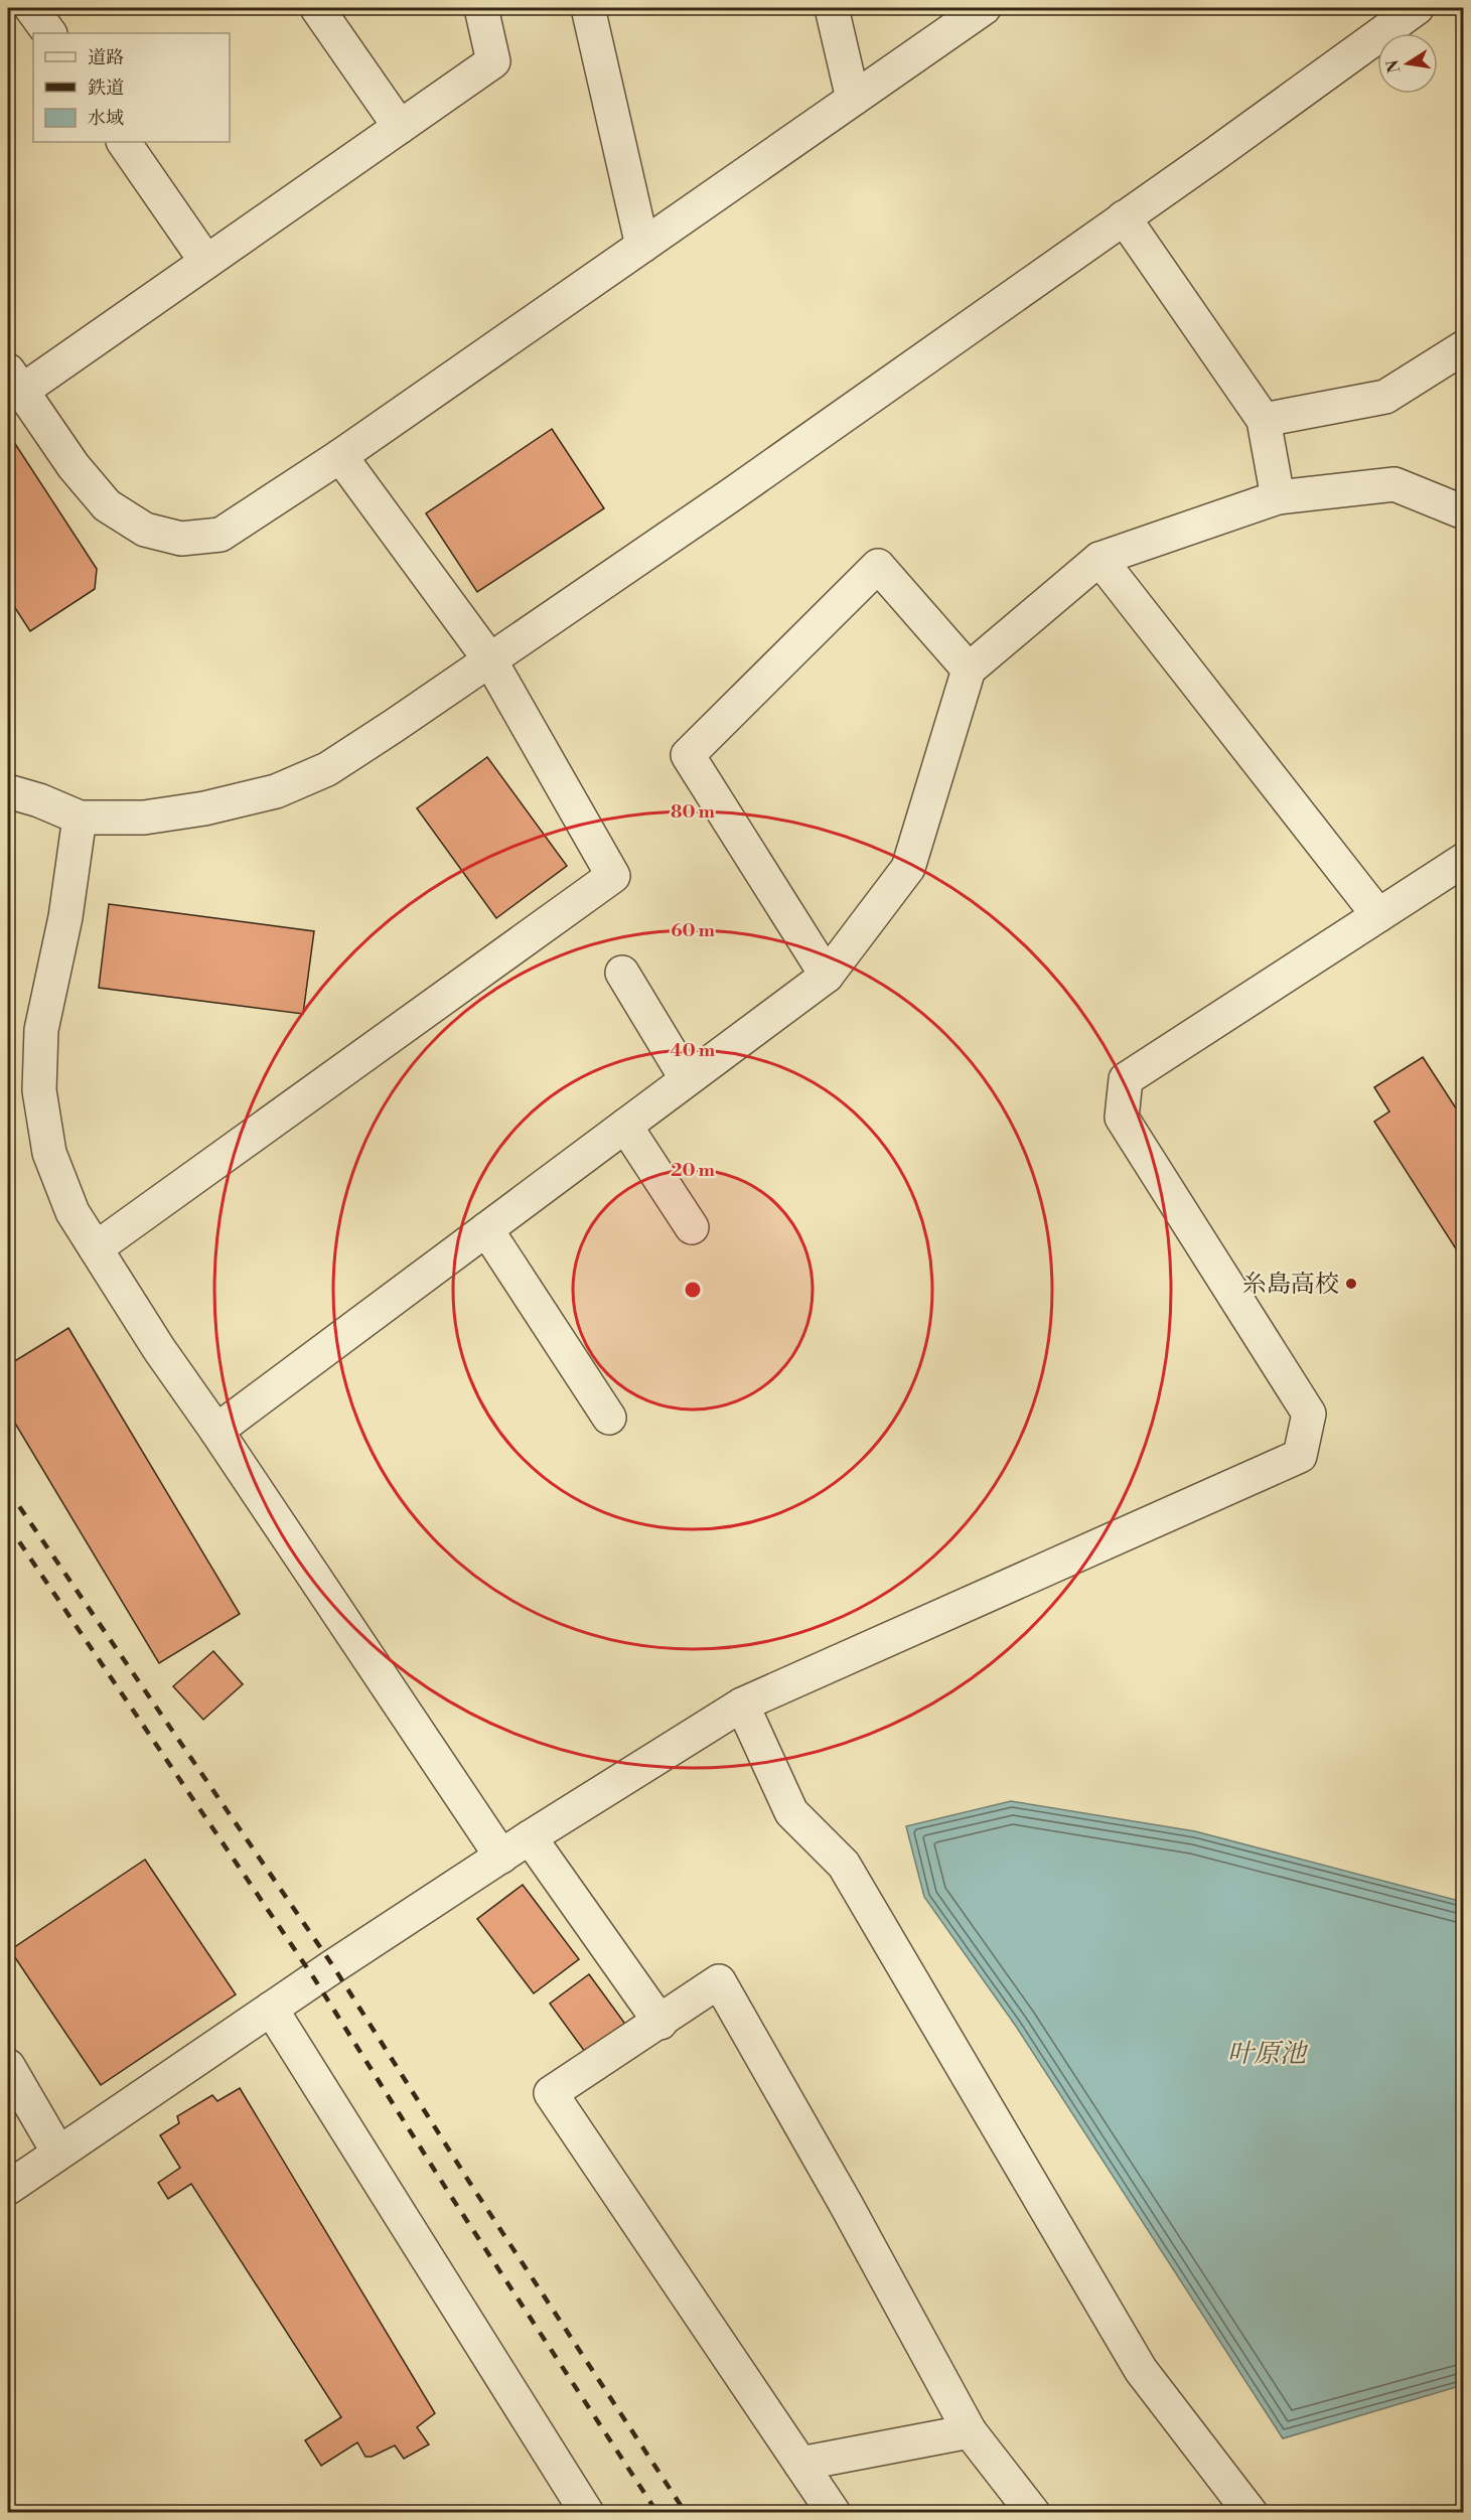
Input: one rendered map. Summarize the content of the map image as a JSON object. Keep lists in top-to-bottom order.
{
  "water": ["叶原池"],
  "places": ["糸島高校"],
  "legend": ["道路", "鉄道", "水域"],
  "north": "left",
  "rings": [
    "80 m",
    "60 m",
    "40 m",
    "20 m"
  ]
}
